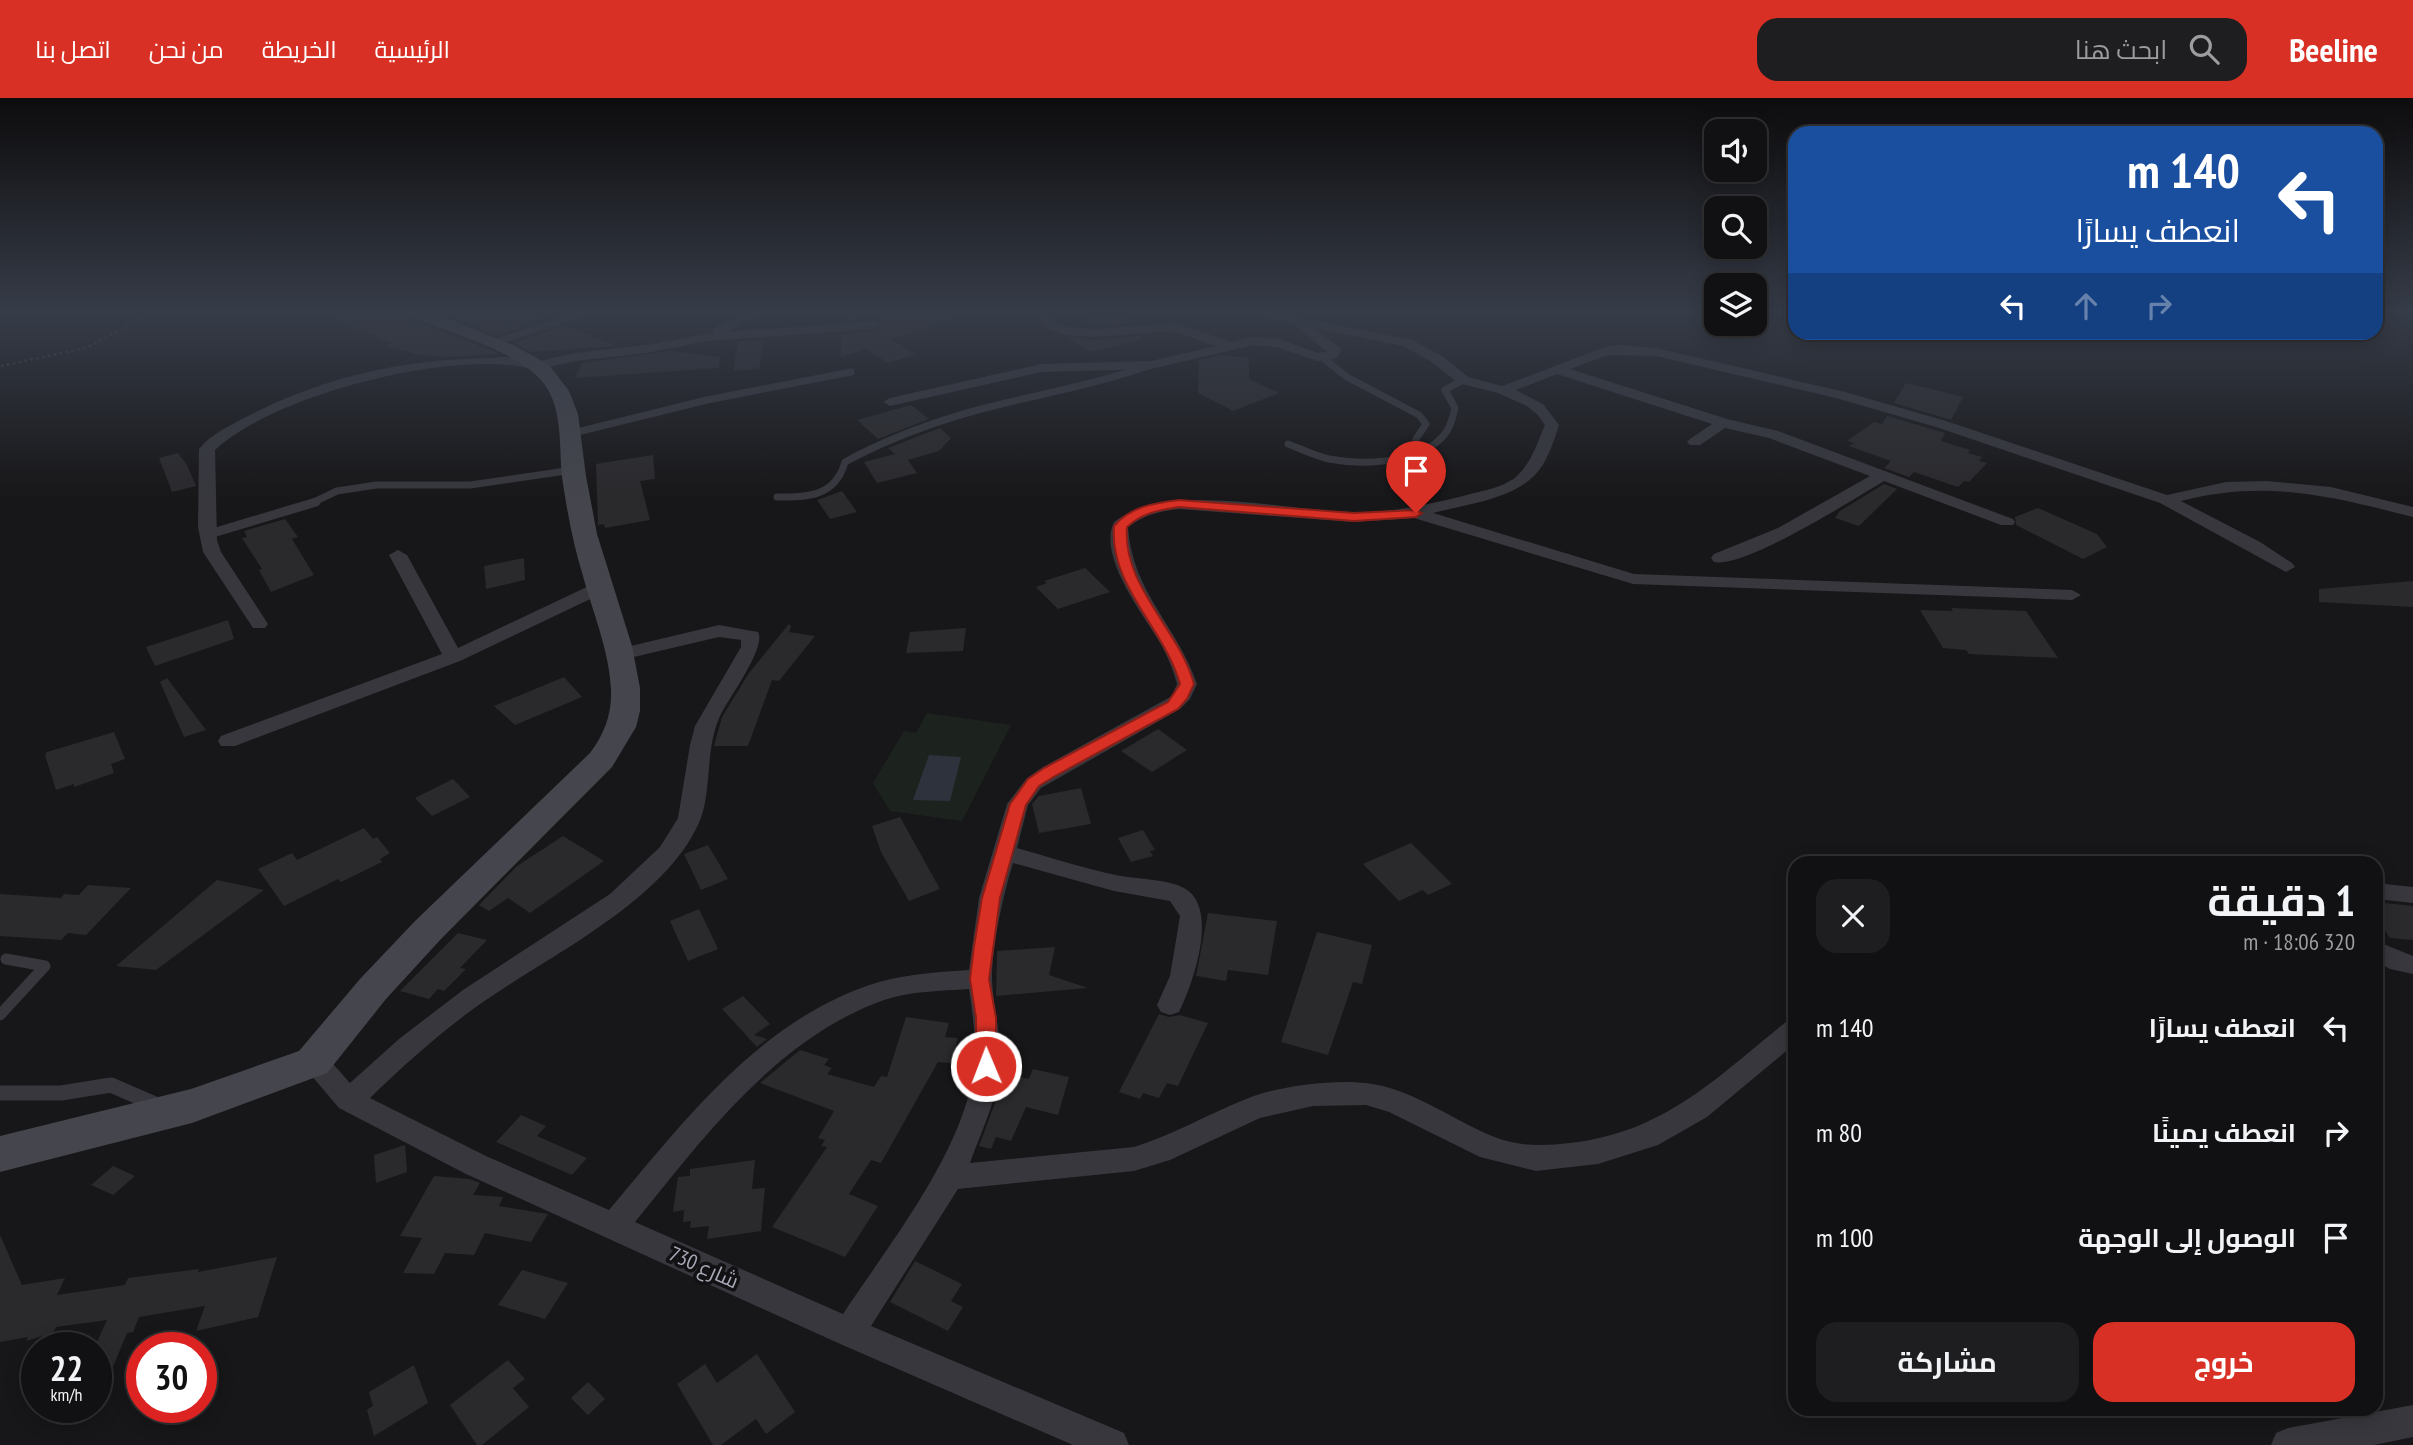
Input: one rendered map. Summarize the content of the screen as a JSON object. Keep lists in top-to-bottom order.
{
  "streets": {
    "street": ["شارع 730"]
  },
  "page": {
    "header": "Beeline",
    "search": "ابحث هنا",
    "nav": [
      "الرئيسية",
      "الخريطة",
      "من نحن",
      "اتصل بنا"
    ],
    "turn": ["140 m", "انعطف يسارًا"],
    "heading": ["1 دقيقة", "320 m · 18:06"],
    "list": [
      {
        "name": "انعطف يسارًا",
        "value": "140 m"
      },
      {
        "name": "انعطف يمينًا",
        "value": "80 m"
      },
      {
        "name": "الوصول إلى الوجهة",
        "value": "100 m"
      }
    ],
    "buttons": ["خروج", "مشاركة"],
    "speed": "22 km/h",
    "limit": "30"
  }
}
